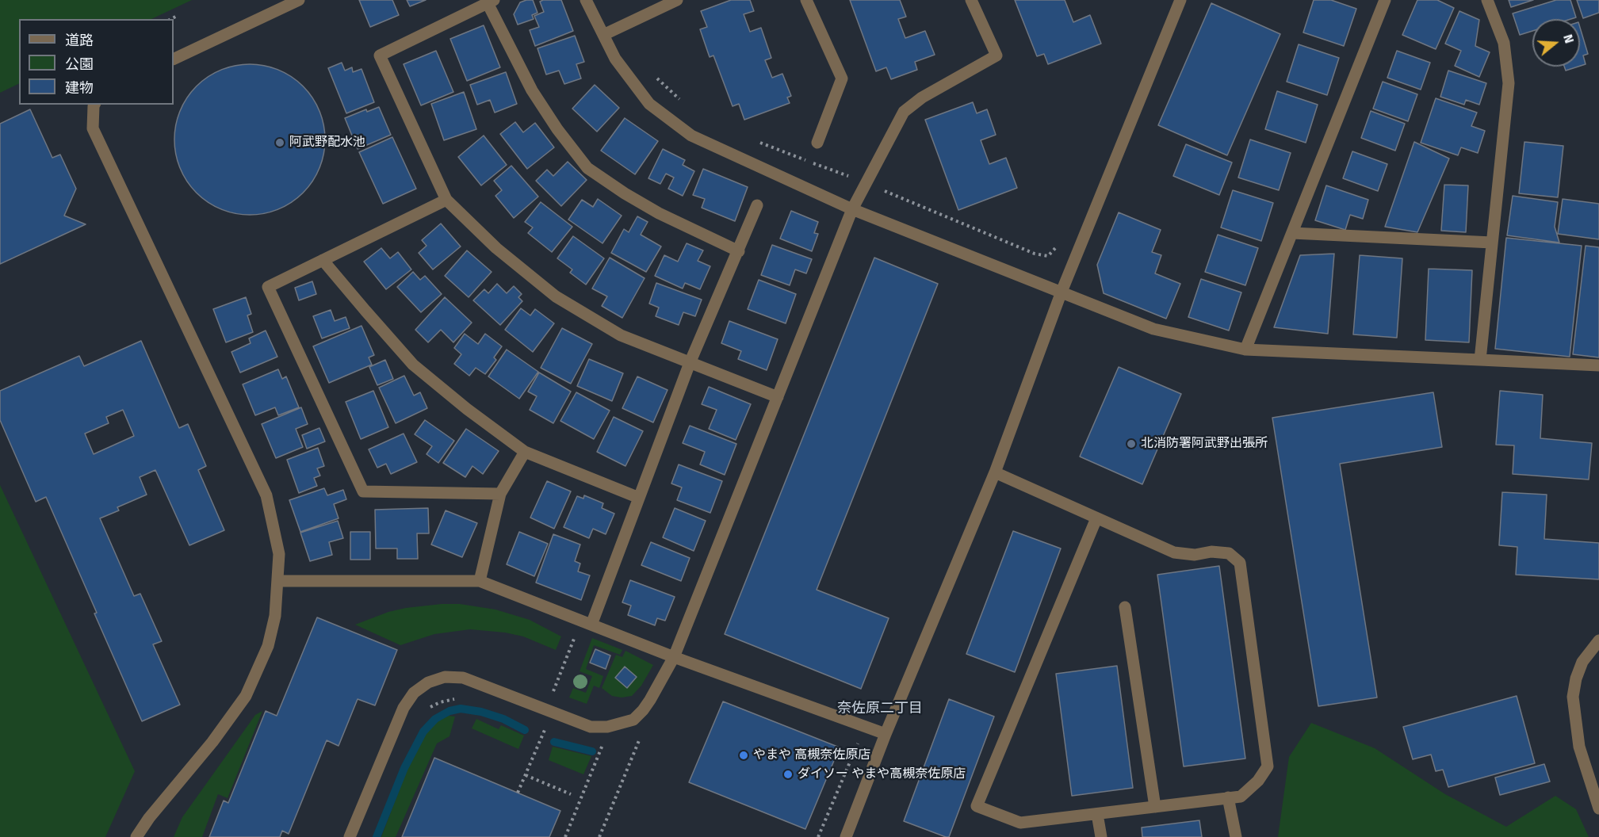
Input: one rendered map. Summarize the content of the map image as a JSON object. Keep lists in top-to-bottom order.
{
  "districts": ["奈佐原二丁目"],
  "places": [
    "阿武野配水池",
    "北消防署阿武野出張所",
    "やまや 高槻奈佐原店",
    "ダイソー やまや高槻奈佐原店"
  ],
  "legend": ["道路", "公園", "建物"],
  "north": "right"
}
